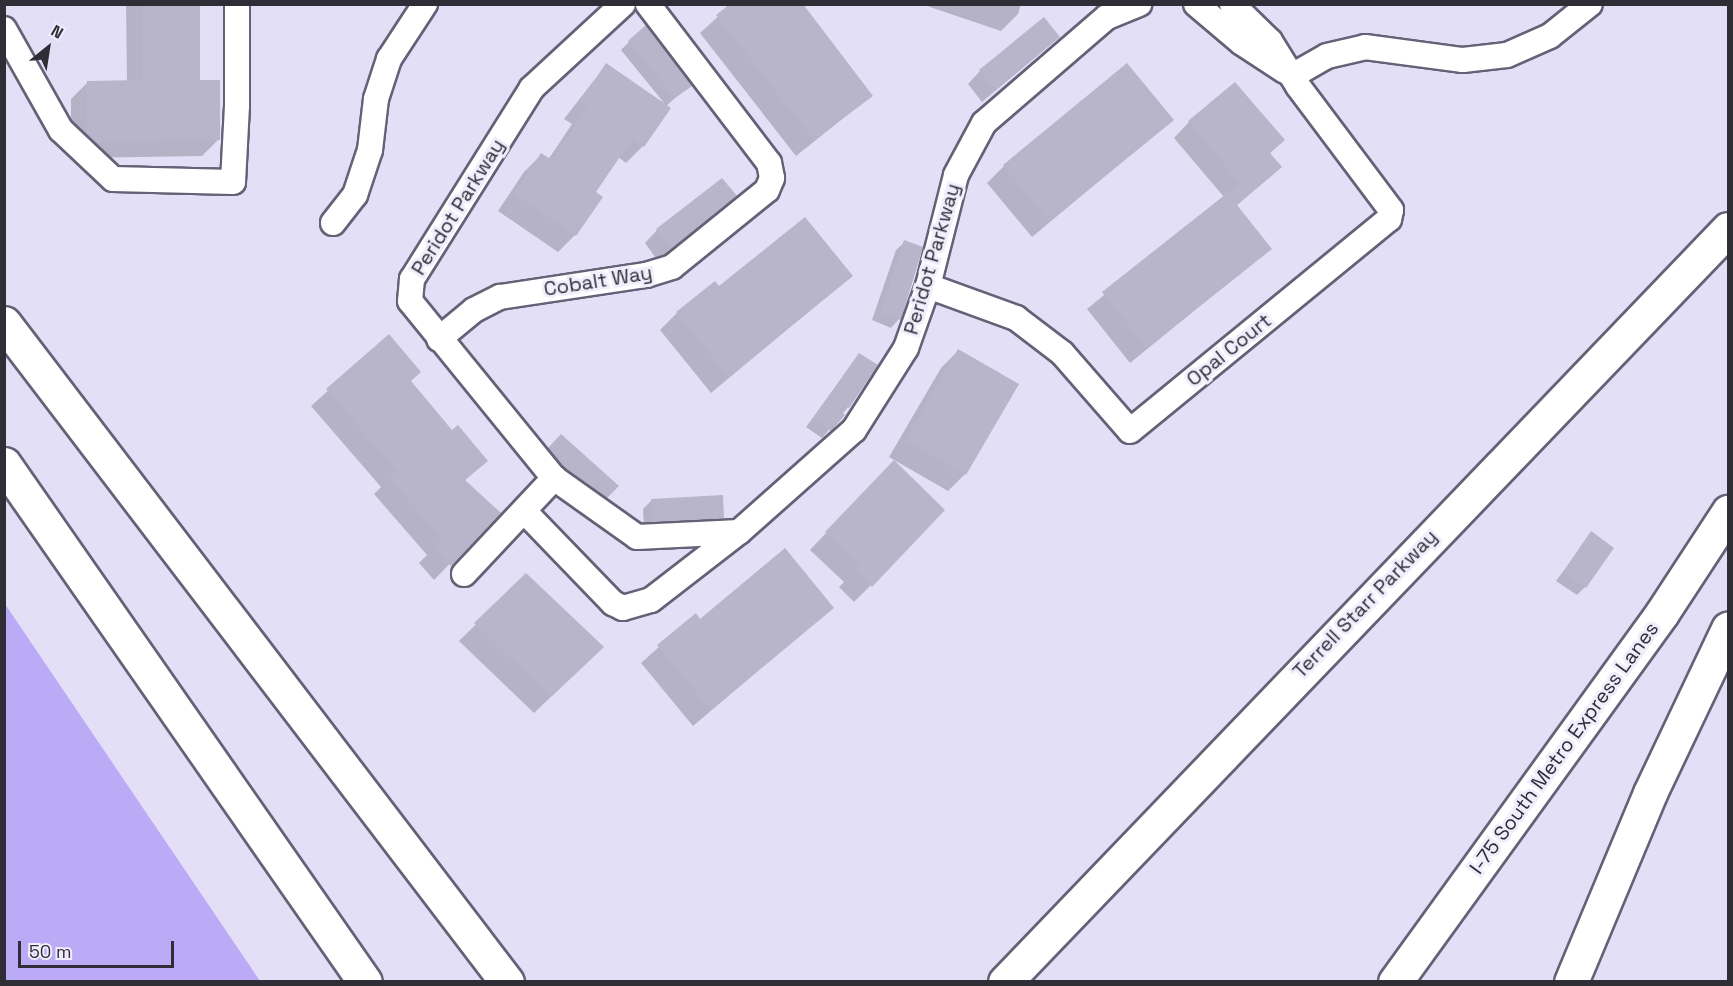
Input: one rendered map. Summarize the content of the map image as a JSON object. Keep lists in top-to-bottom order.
{
  "streets": {
    "highway": ["Terrell Starr Parkway", "I-75 South Metro Express Lanes"],
    "street": ["Peridot Parkway", "Cobalt Way", "Opal Court"]
  },
  "crossings": [
    ["Peridot Parkway", "Cobalt Way"],
    ["Peridot Parkway", "Opal Court"]
  ],
  "scale_bar": "50 m",
  "north": "top right"
}
